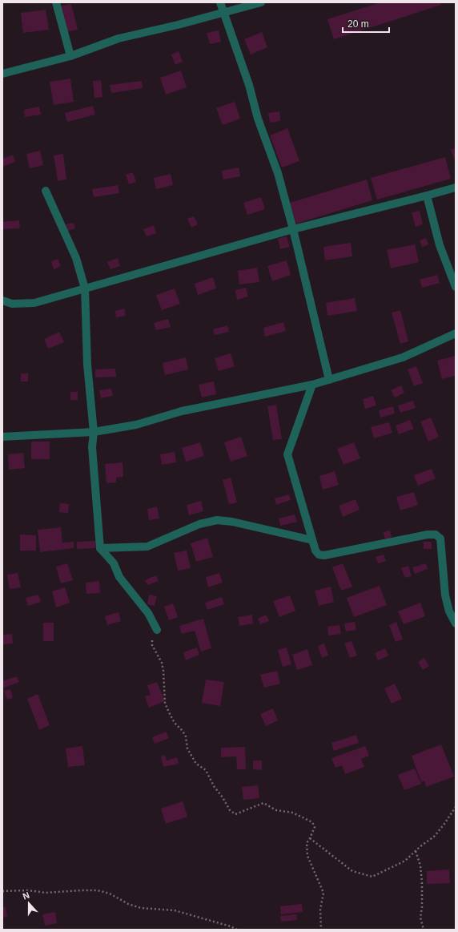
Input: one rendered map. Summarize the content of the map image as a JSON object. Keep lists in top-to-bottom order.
{
  "scale_bar": "20 m",
  "north": "top"
}
